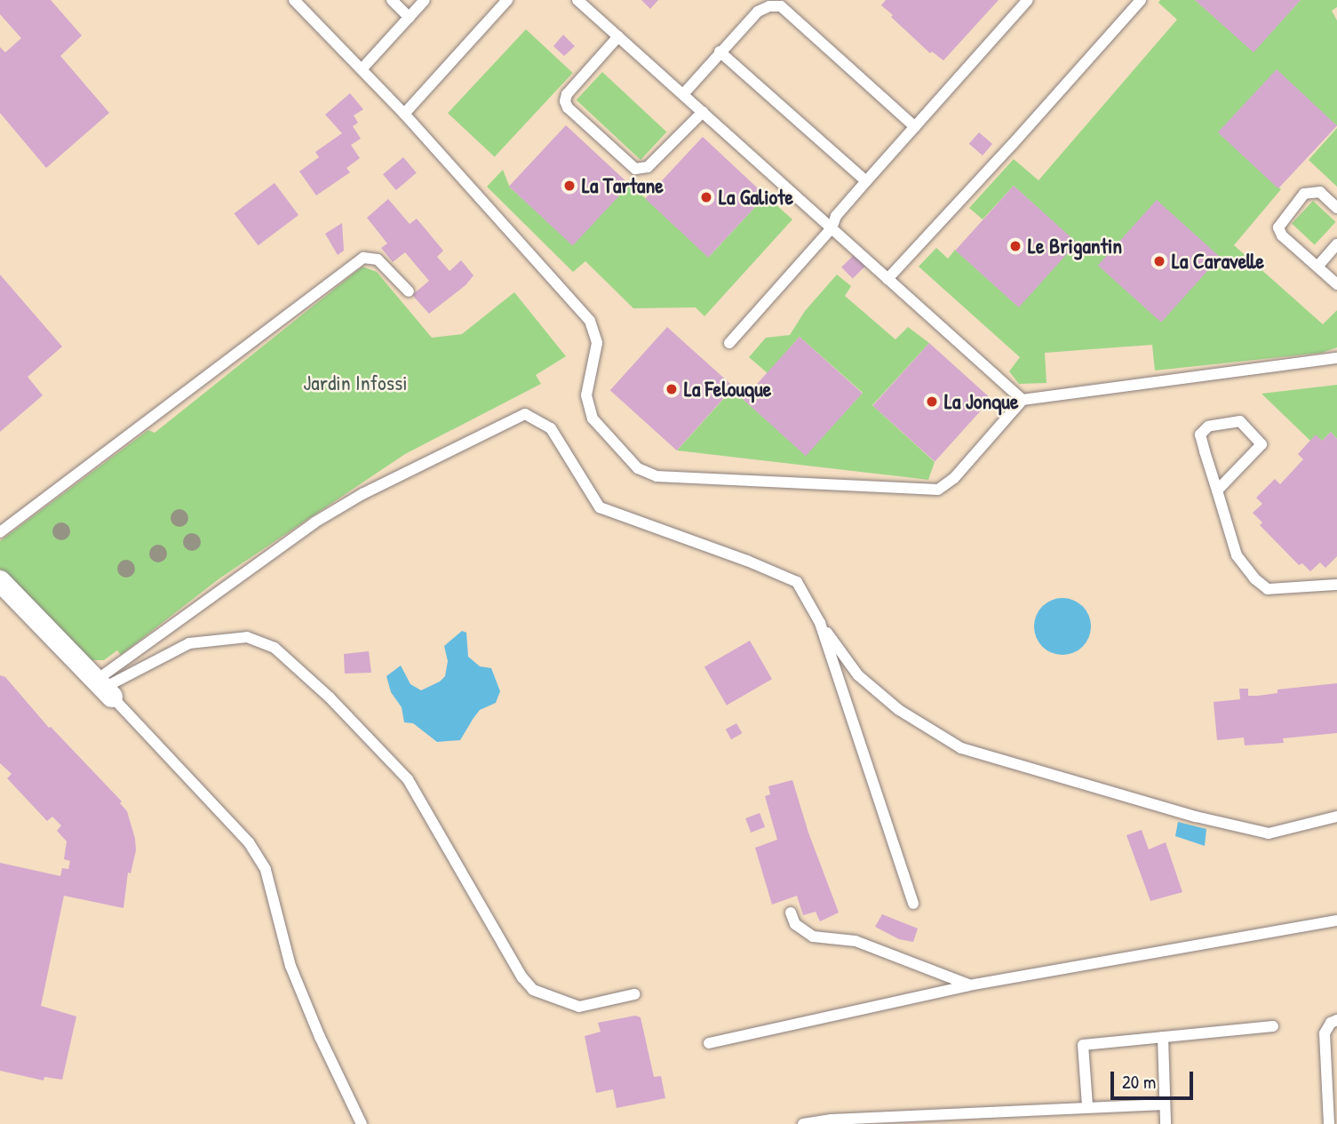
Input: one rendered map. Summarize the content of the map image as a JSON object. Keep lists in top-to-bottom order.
{
  "parks": ["Jardin Infossi"],
  "places": [
    "La Tartane",
    "La Galiote",
    "Le Brigantin",
    "La Caravelle",
    "La Felouque",
    "La Jonque"
  ],
  "scale_bar": "20 m"
}
